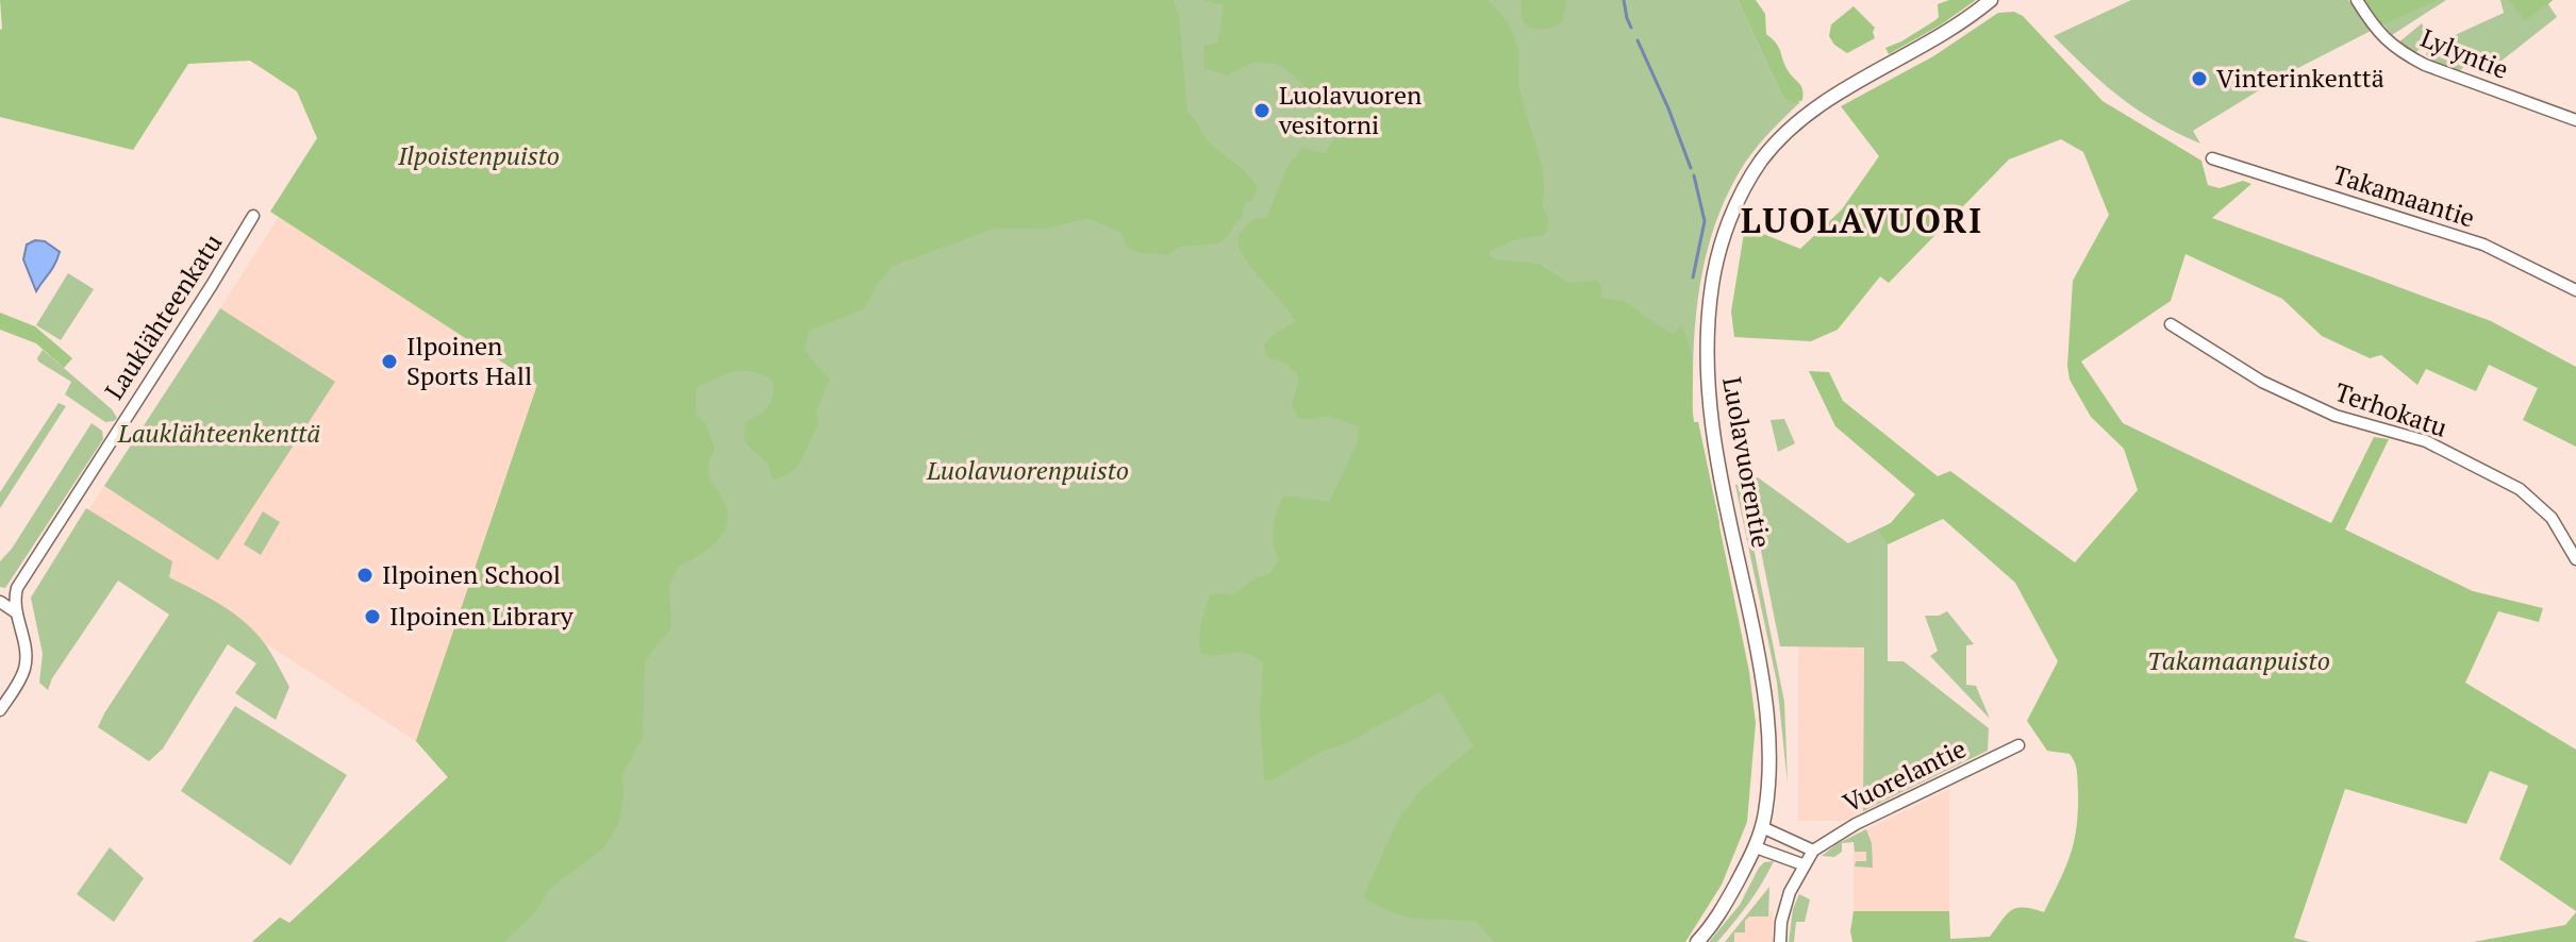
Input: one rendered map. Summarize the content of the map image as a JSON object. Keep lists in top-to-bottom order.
{
  "streets": {
    "street": [
      "Lylyntie",
      "Takamaantie",
      "Lauklähteenkatu",
      "Terhokatu",
      "Luolavuorentie",
      "Vuorelantie"
    ]
  },
  "districts": ["LUOLAVUORI"],
  "parks": [
    "Ilpoistenpuisto",
    "Lauklähteenkenttä",
    "Luolavuorenpuisto",
    "Takamaanpuisto"
  ],
  "places": [
    "Vinterinkenttä",
    "Luolavuoren vesitorni",
    "Ilpoinen Sports Hall",
    "Ilpoinen School",
    "Ilpoinen Library"
  ]
}
